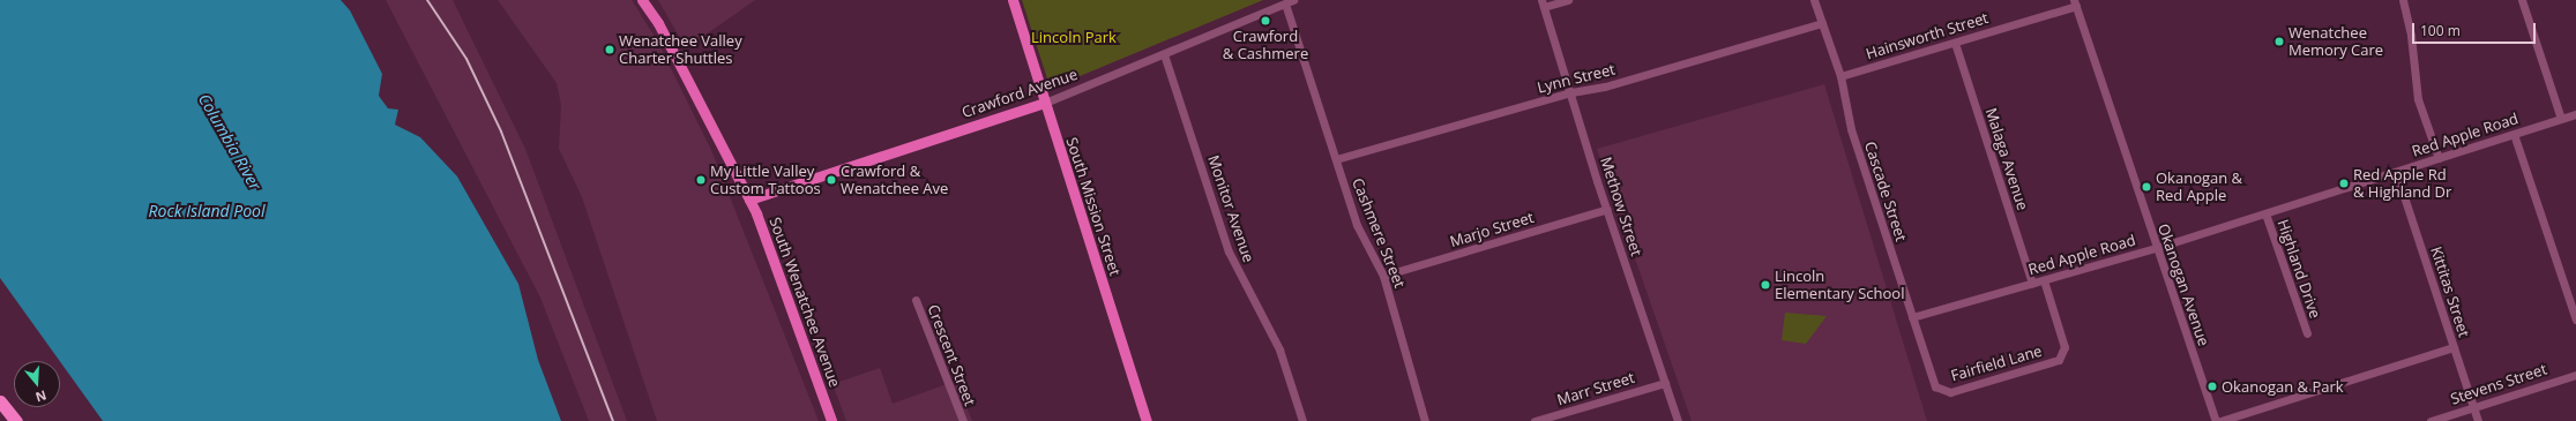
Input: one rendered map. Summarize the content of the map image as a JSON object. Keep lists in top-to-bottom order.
{
  "streets": {
    "main road": ["Crawford Avenue", "South Mission Street", "South Wenatchee Avenue"],
    "street": [
      "Hainsworth Street",
      "Lynn Street",
      "Red Apple Road",
      "Malaga Avenue",
      "Cascade Street",
      "Methow Street",
      "Monitor Avenue",
      "Marjo Street",
      "Cashmere Street",
      "Highland Drive",
      "Okanogan Avenue",
      "Kittitas Street",
      "Crescent Street",
      "Fairfield Lane",
      "Stevens Street",
      "Marr Street"
    ]
  },
  "crossings": [
    ["Hainsworth Street", "Malaga Avenue"],
    ["Hainsworth Street", "Cascade Street"],
    ["Hainsworth Street", "Okanogan Avenue"],
    ["Lynn Street", "Cascade Street"],
    ["Lynn Street", "Methow Street"],
    ["Lynn Street", "Cashmere Street"],
    ["Crawford Avenue", "South Mission Street"],
    ["Crawford Avenue", "Monitor Avenue"],
    ["Crawford Avenue", "Cashmere Street"],
    ["Crawford Avenue", "South Wenatchee Avenue"],
    ["Red Apple Road", "Malaga Avenue"],
    ["Red Apple Road", "Cascade Street"],
    ["Red Apple Road", "Highland Drive"],
    ["Red Apple Road", "Okanogan Avenue"],
    ["Red Apple Road", "Kittitas Street"],
    ["Red Apple Road", "Fairfield Lane"],
    ["Cascade Street", "Fairfield Lane"],
    ["Methow Street", "Marjo Street"],
    ["Methow Street", "Marr Street"],
    ["Marjo Street", "Cashmere Street"],
    ["Kittitas Street", "Stevens Street"]
  ],
  "water": ["Columbia River", "Rock Island Pool"],
  "parks": ["Lincoln Park"],
  "places": [
    "Crawford & Cashmere",
    "Wenatchee Memory Care",
    "Wenatchee Valley Charter Shuttles",
    "My Little Valley Custom Tattoos",
    "Crawford & Wenatchee Ave",
    "Red Apple Rd & Highland Dr",
    "Okanogan & Red Apple",
    "Lincoln Elementary School",
    "Okanogan & Park"
  ],
  "scale_bar": "100 m",
  "north": "bottom"
}
